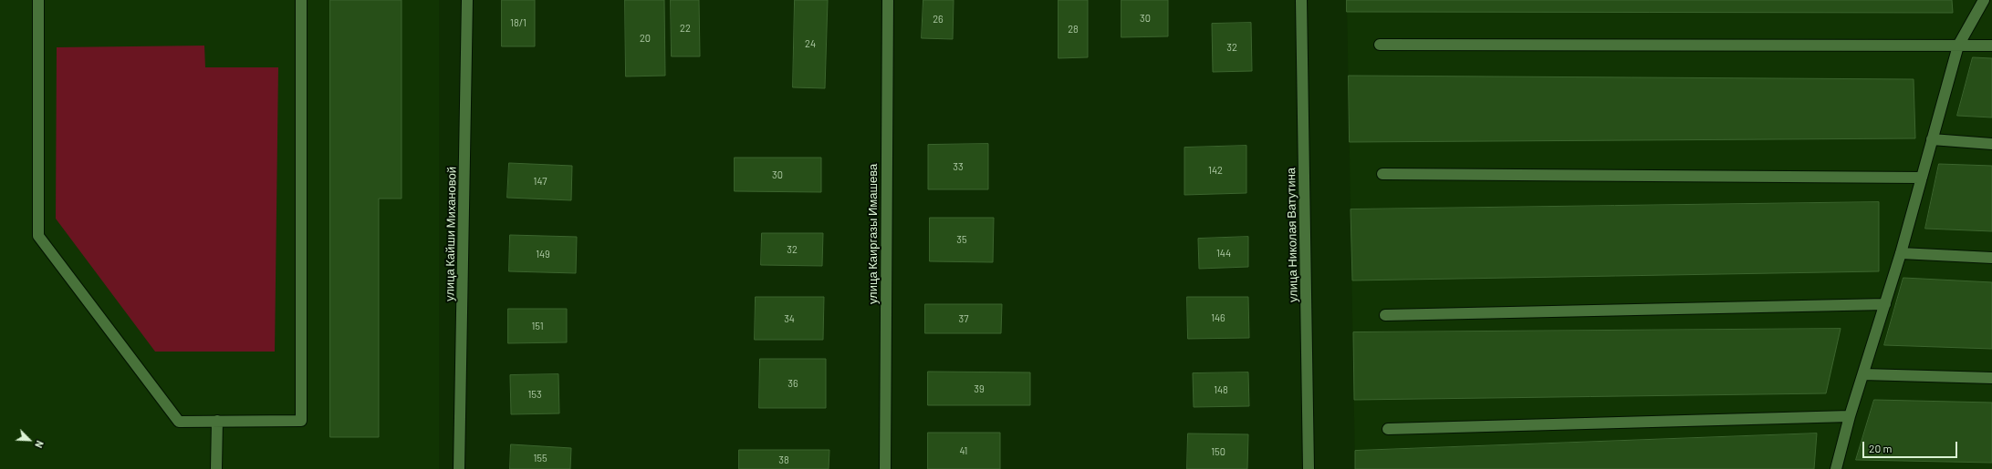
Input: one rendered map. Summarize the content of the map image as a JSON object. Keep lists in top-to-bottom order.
{
  "streets": {
    "street": ["улица Кайши Михановой", "улица Каиргазы Имашева", "улица Николая Ватутина"]
  },
  "house_numbers": [
    "30",
    "26",
    "18/1",
    "22",
    "28",
    "20",
    "24",
    "32",
    "33",
    "142",
    "30",
    "147",
    "35",
    "32",
    "144",
    "149",
    "146",
    "34",
    "37",
    "151",
    "36",
    "39",
    "148",
    "153",
    "41",
    "150",
    "155",
    "38"
  ],
  "scale_bar": "20 m",
  "north": "bottom right"
}
